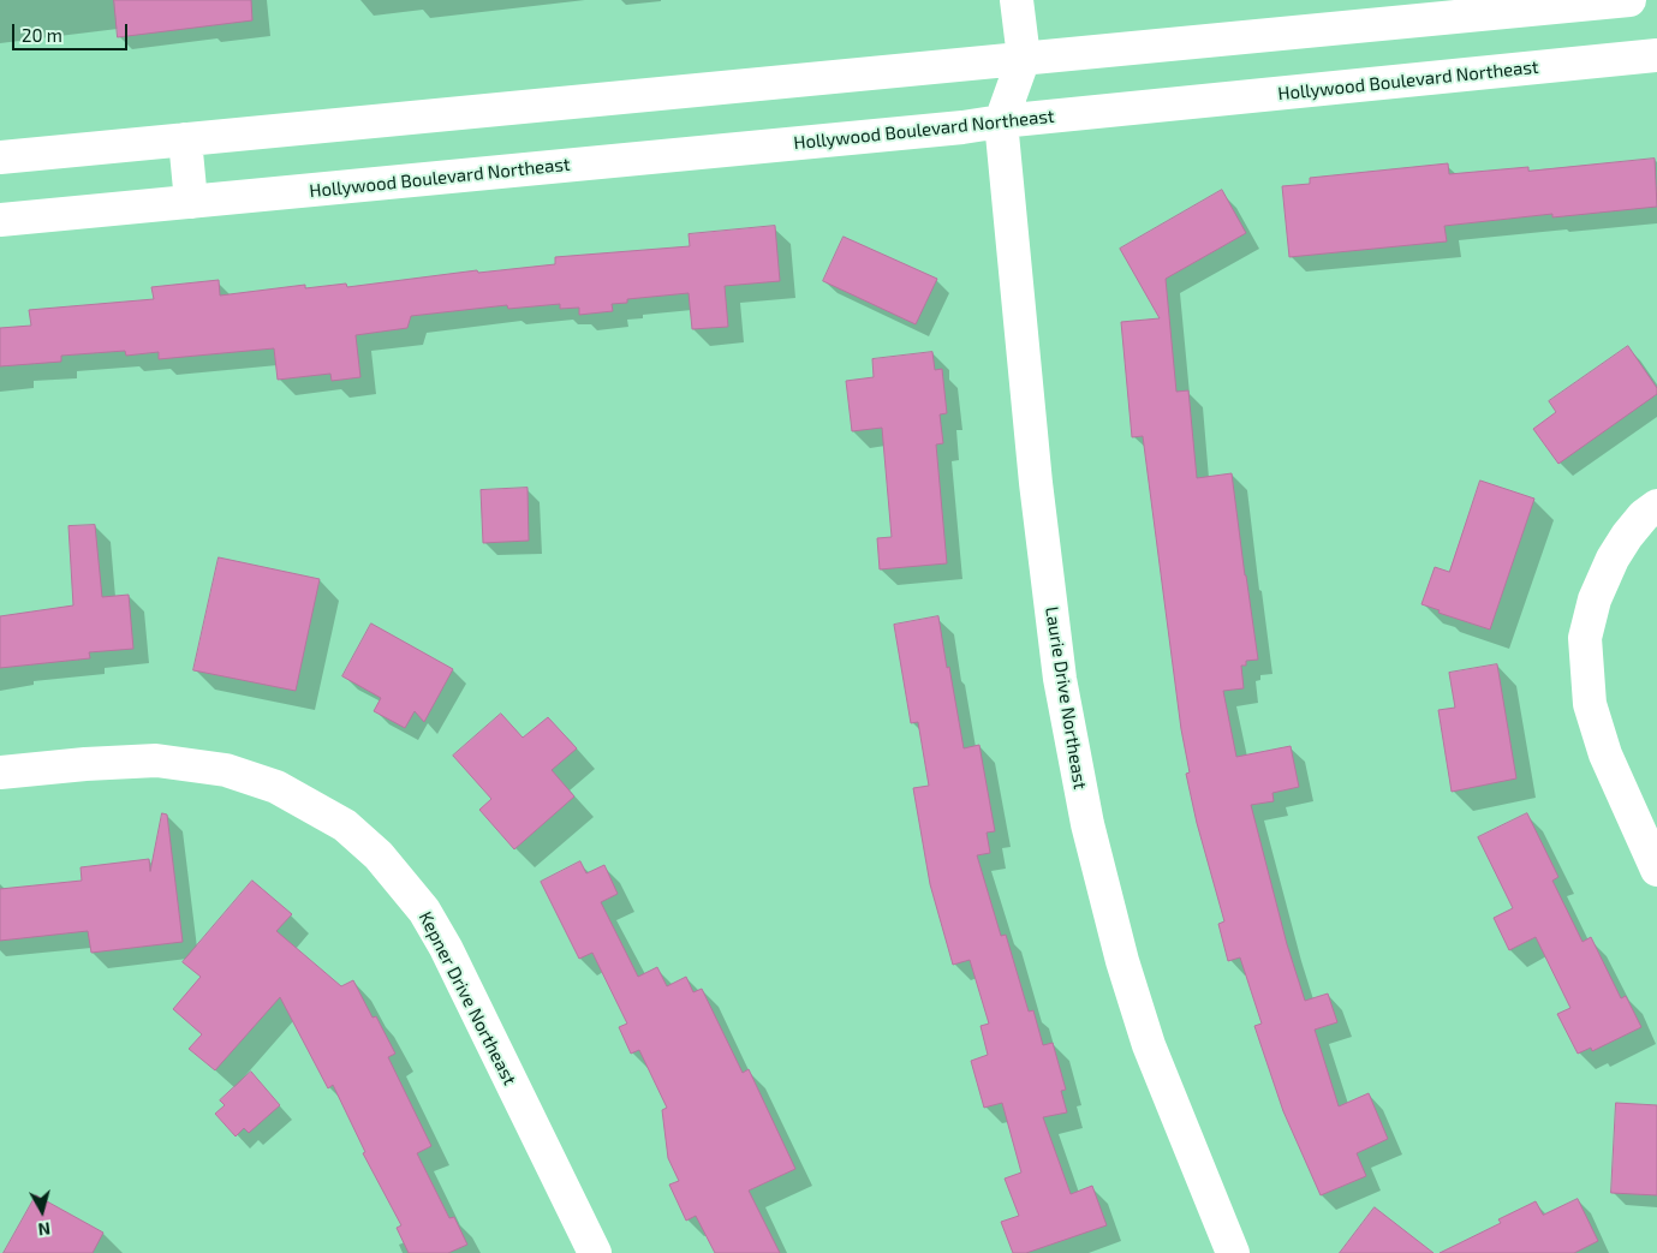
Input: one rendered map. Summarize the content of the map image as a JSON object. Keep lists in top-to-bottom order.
{
  "streets": {
    "street": ["Hollywood Boulevard Northeast", "Laurie Drive Northeast", "Kepner Drive Northeast"]
  },
  "crossings": [
    ["Hollywood Boulevard Northeast", "Laurie Drive Northeast"]
  ],
  "scale_bar": "20 m",
  "north": "bottom"
}
